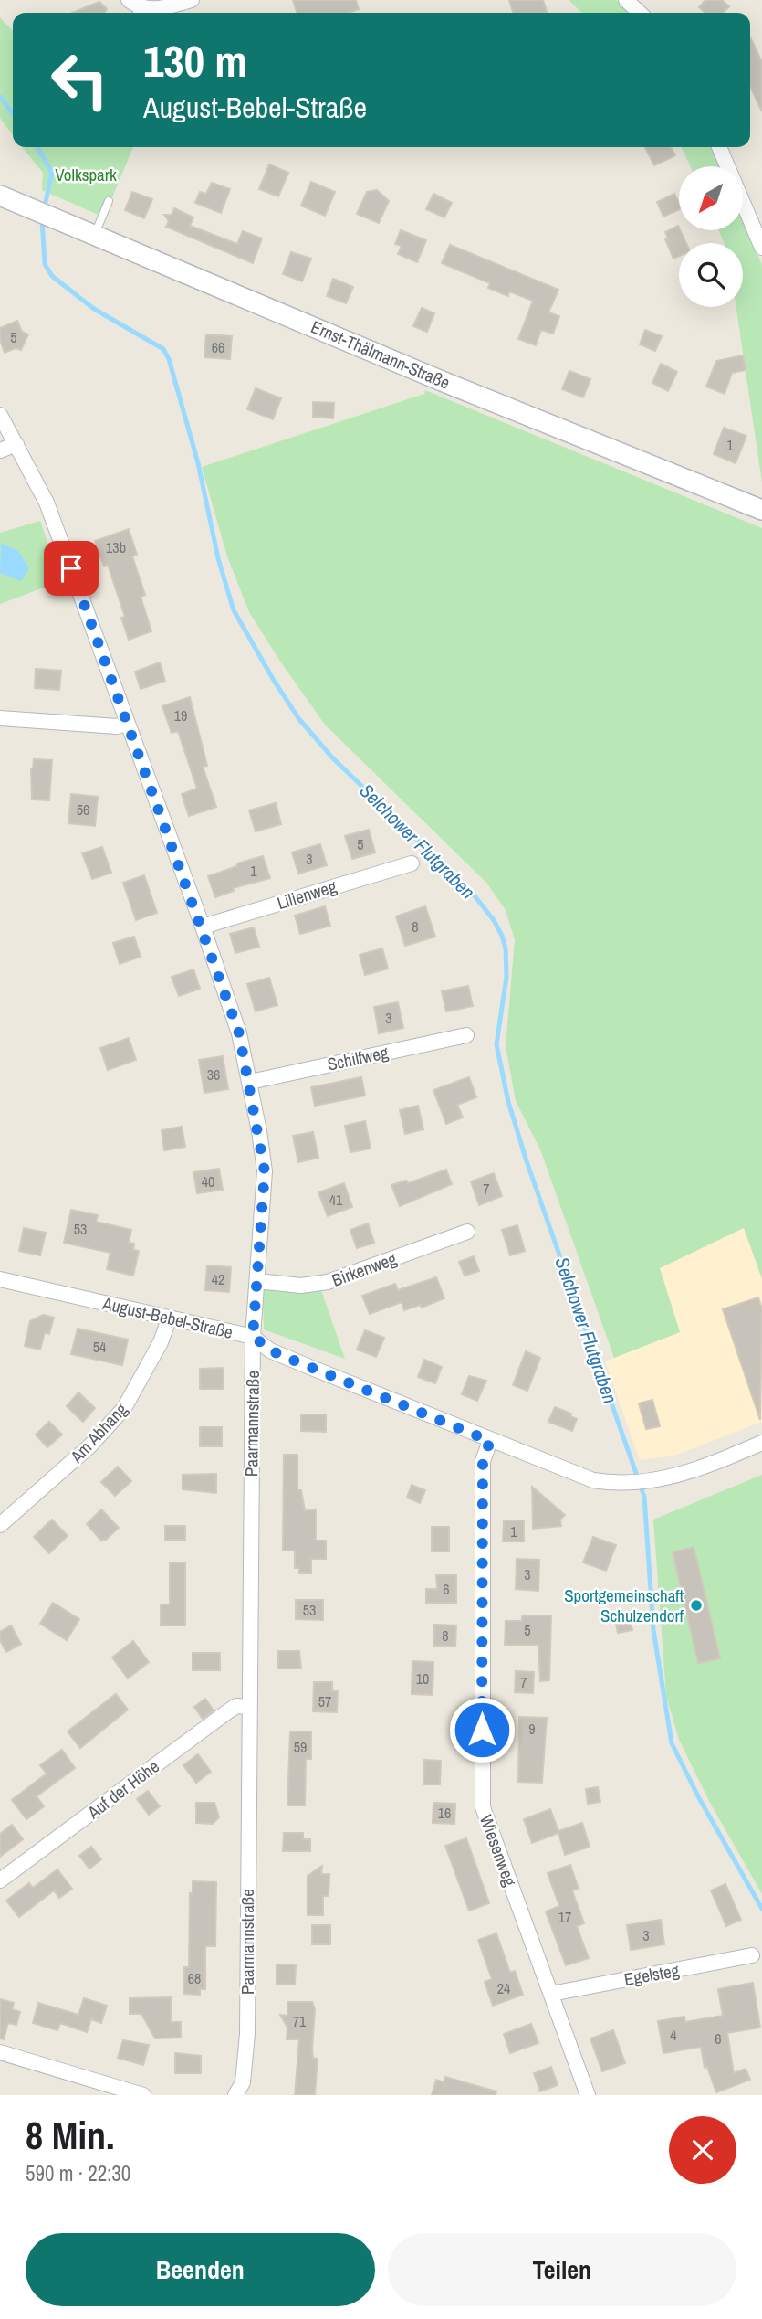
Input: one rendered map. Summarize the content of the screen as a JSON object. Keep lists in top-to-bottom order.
{
  "streets": {
    "street": [
      "Ernst-Thälmann-Straße",
      "Lilienweg",
      "Schilfweg",
      "Birkenweg",
      "August-Bebel-Straße",
      "Paarmannstraße",
      "Am Abhang",
      "Auf der Höhe",
      "Wiesenweg",
      "Egelsteg"
    ]
  },
  "crossings": [
    ["Lilienweg", "Paarmannstraße"],
    ["Schilfweg", "Paarmannstraße"],
    ["Birkenweg", "Paarmannstraße"],
    ["August-Bebel-Straße", "Paarmannstraße"],
    ["August-Bebel-Straße", "Am Abhang"],
    ["August-Bebel-Straße", "Wiesenweg"],
    ["Paarmannstraße", "Auf der Höhe"],
    ["Wiesenweg", "Egelsteg"]
  ],
  "water": ["Selchower Flutgraben"],
  "parks": ["Volkspark"],
  "places": ["Sportgemeinschaft Schulzendorf"],
  "house_numbers": [
    "5",
    "66",
    "1",
    "13b",
    "19",
    "56",
    "5",
    "3",
    "1",
    "8",
    "3",
    "36",
    "40",
    "7",
    "41",
    "53",
    "42",
    "54",
    "1",
    "3",
    "6",
    "53",
    "5",
    "8",
    "10",
    "7",
    "57",
    "9",
    "59",
    "16",
    "17",
    "3",
    "68",
    "24",
    "71",
    "4",
    "6"
  ],
  "north": "bottom left",
  "page": {
    "turn": ["130 m", "August-Bebel-Straße"],
    "heading": ["8 Min.", "590 m · 22:30"],
    "buttons": ["Beenden", "Teilen"]
  }
}
